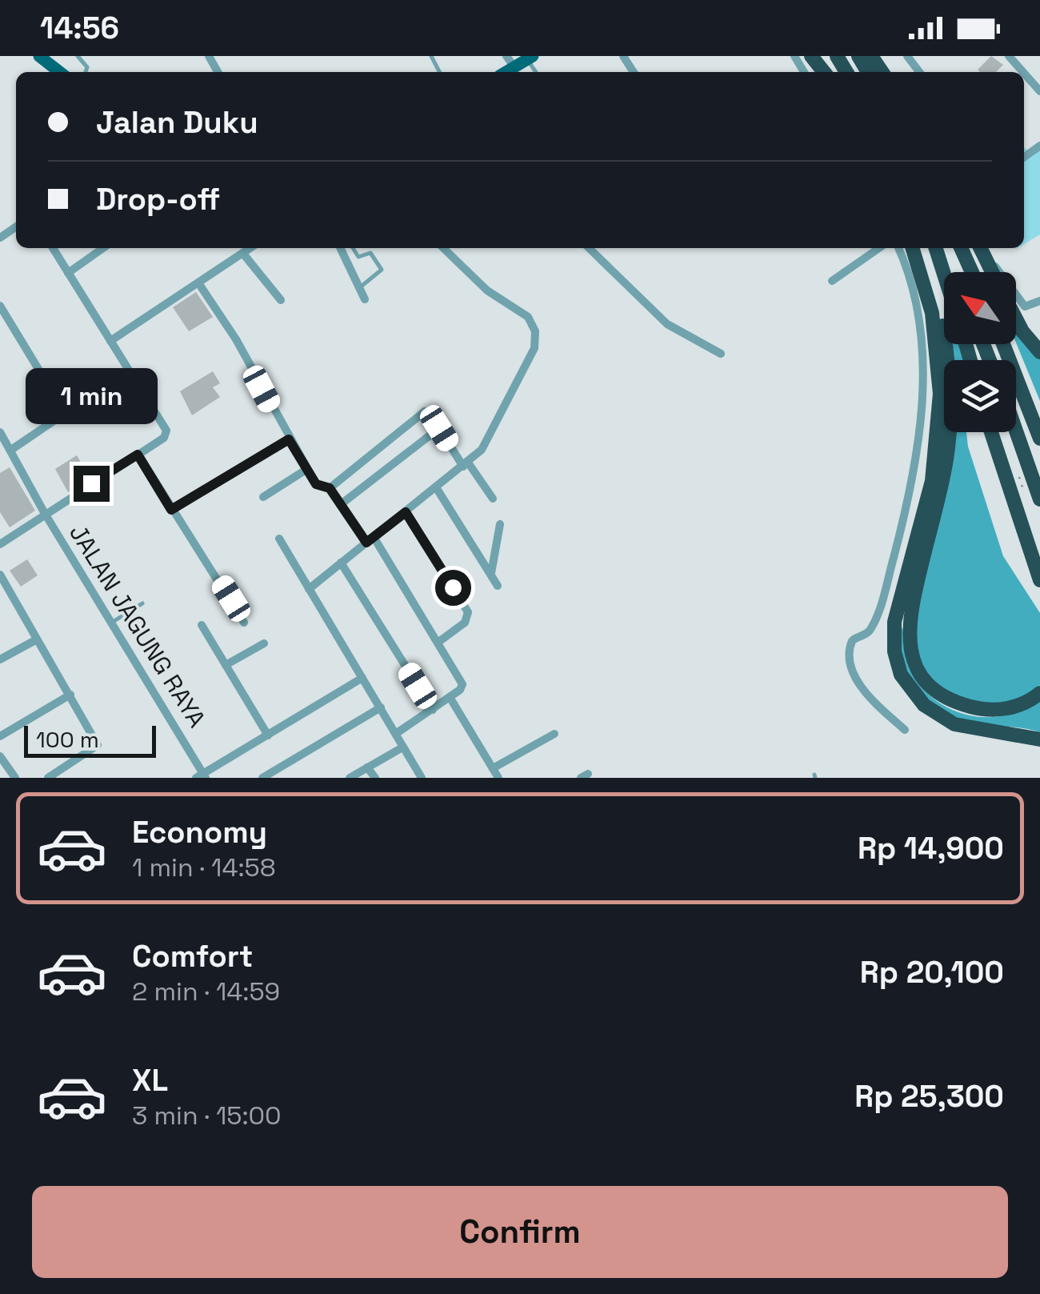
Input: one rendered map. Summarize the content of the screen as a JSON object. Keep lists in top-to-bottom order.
{
  "streets": {
    "street": ["JALAN JAGUNG RAYA"]
  },
  "scale_bar": "100 m",
  "north": "top left",
  "page": {
    "status": "14:56",
    "banner": ["Jalan Duku", "Drop-off"],
    "bubble": "1 min",
    "scale": "100 m",
    "list": [
      {
        "name": "Economy",
        "note": "1 min · 14:58",
        "value": "Rp 14,900"
      },
      {
        "name": "Comfort",
        "note": "2 min · 14:59",
        "value": "Rp 20,100"
      },
      {
        "name": "XL",
        "note": "3 min · 15:00",
        "value": "Rp 25,300"
      }
    ],
    "buttons": "Confirm"
  }
}
